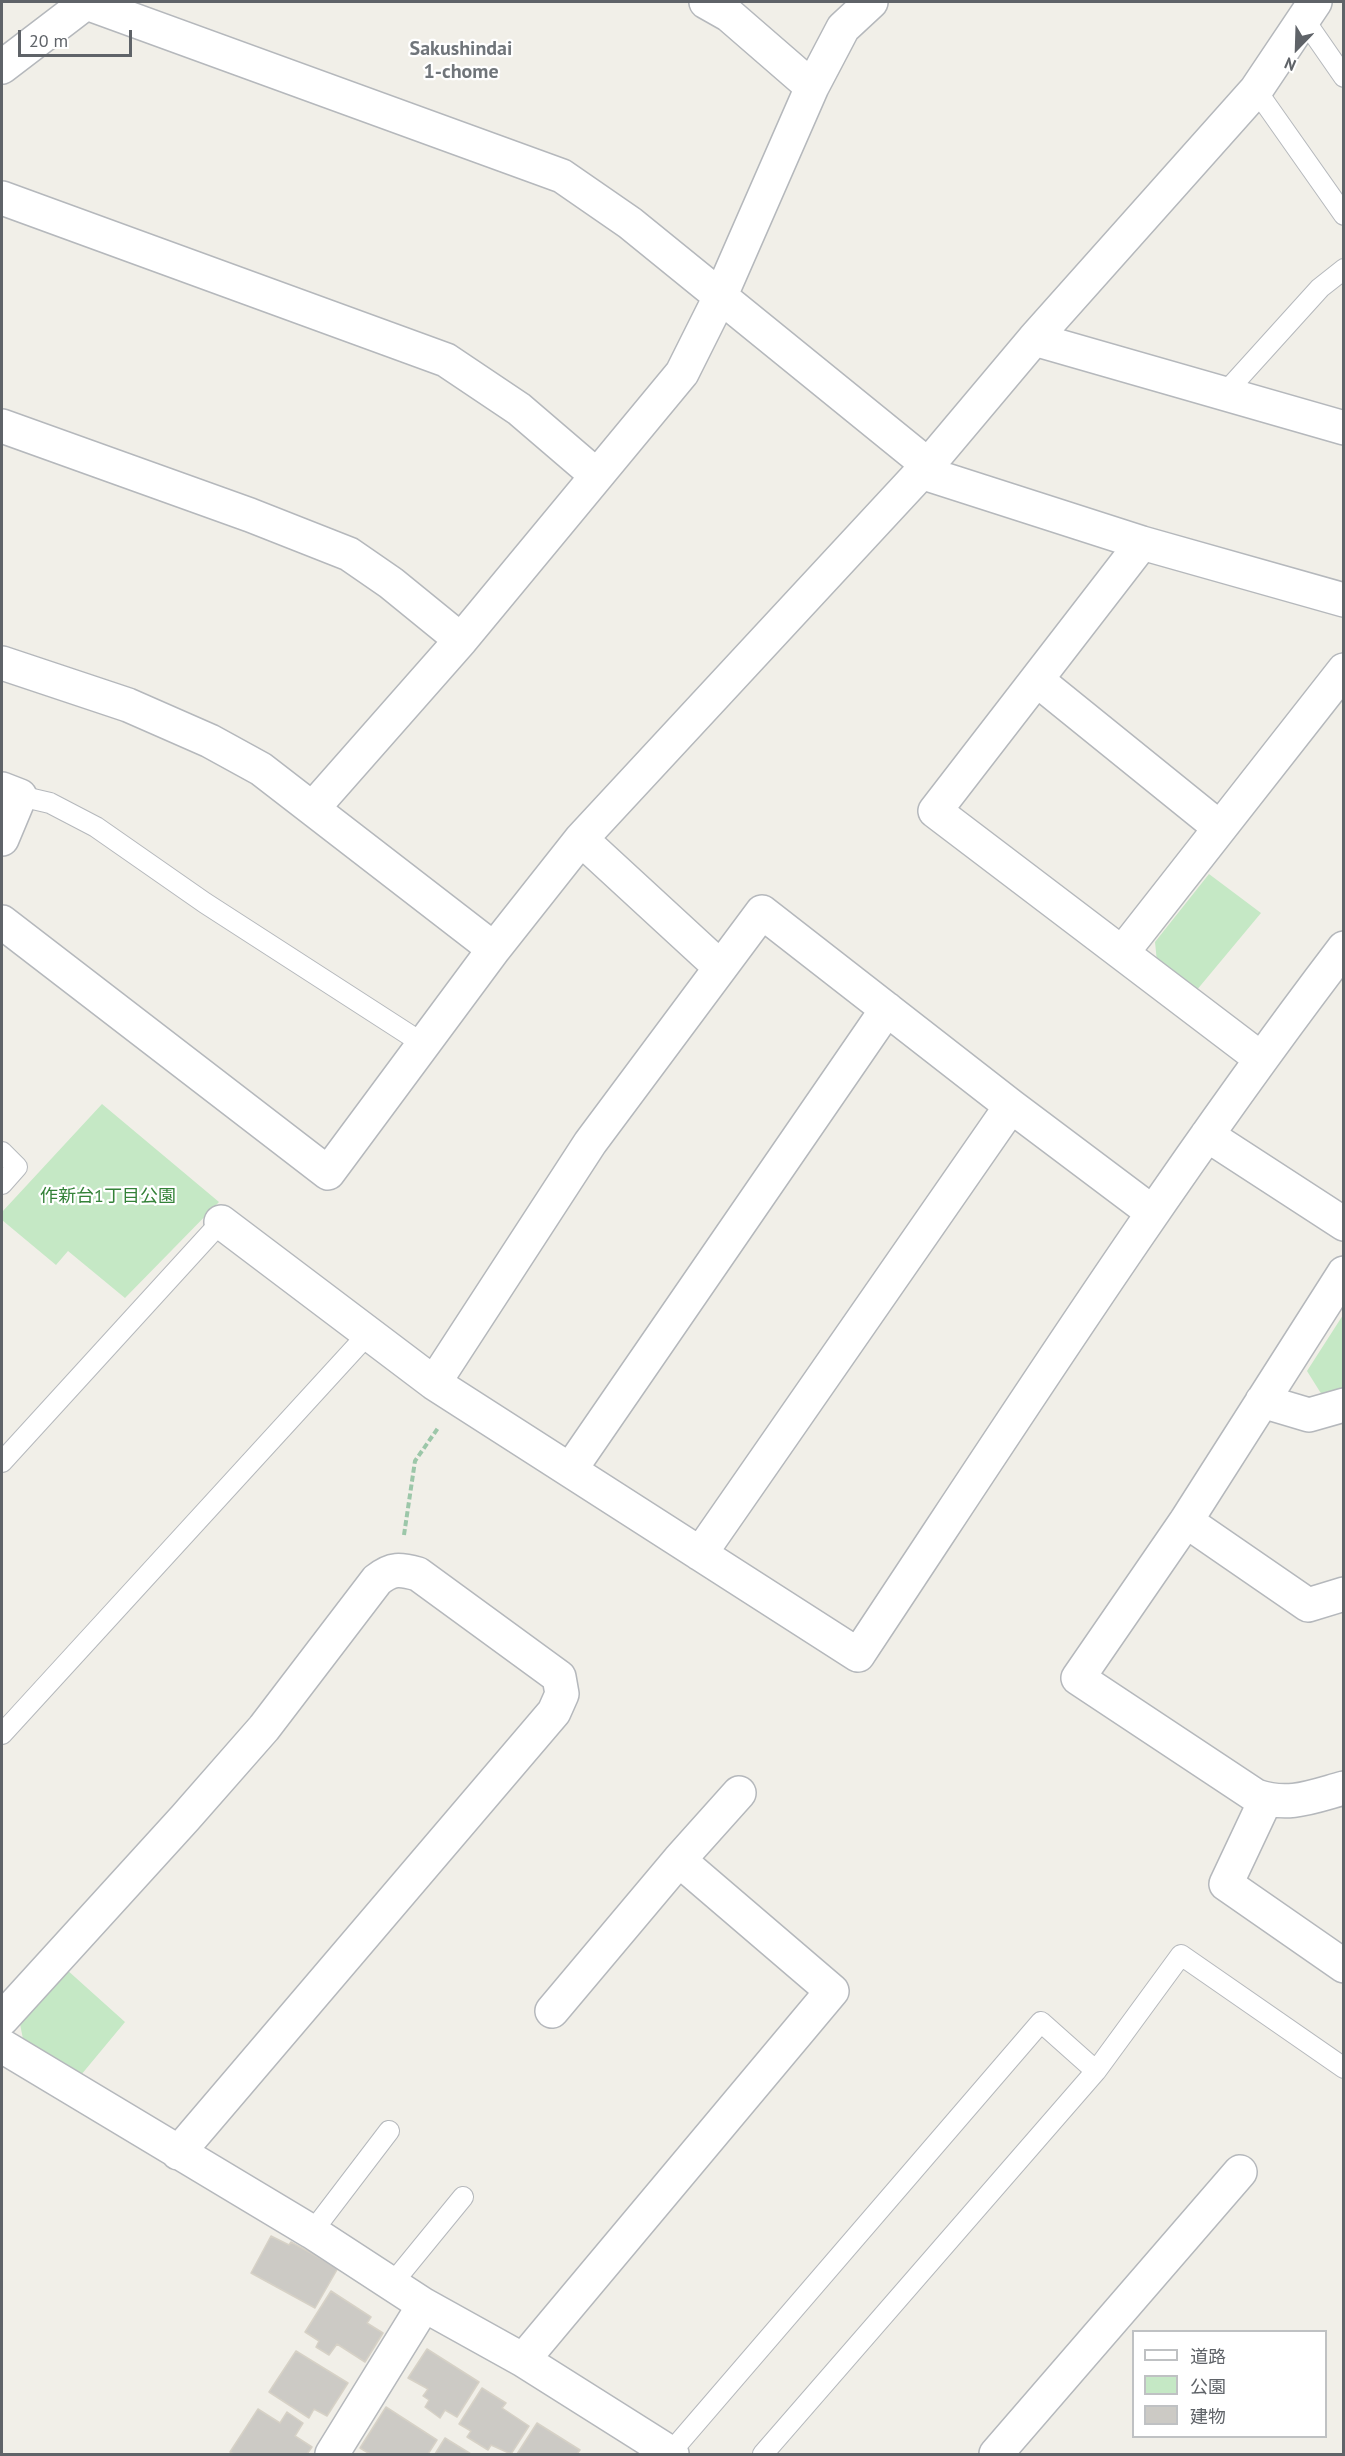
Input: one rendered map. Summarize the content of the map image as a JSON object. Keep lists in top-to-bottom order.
{
  "districts": ["Sakushindai 1-chome"],
  "parks": ["作新台1丁目公園"],
  "legend": ["道路", "公園", "建物"],
  "scale_bar": "20 m",
  "north": "bottom left"
}
